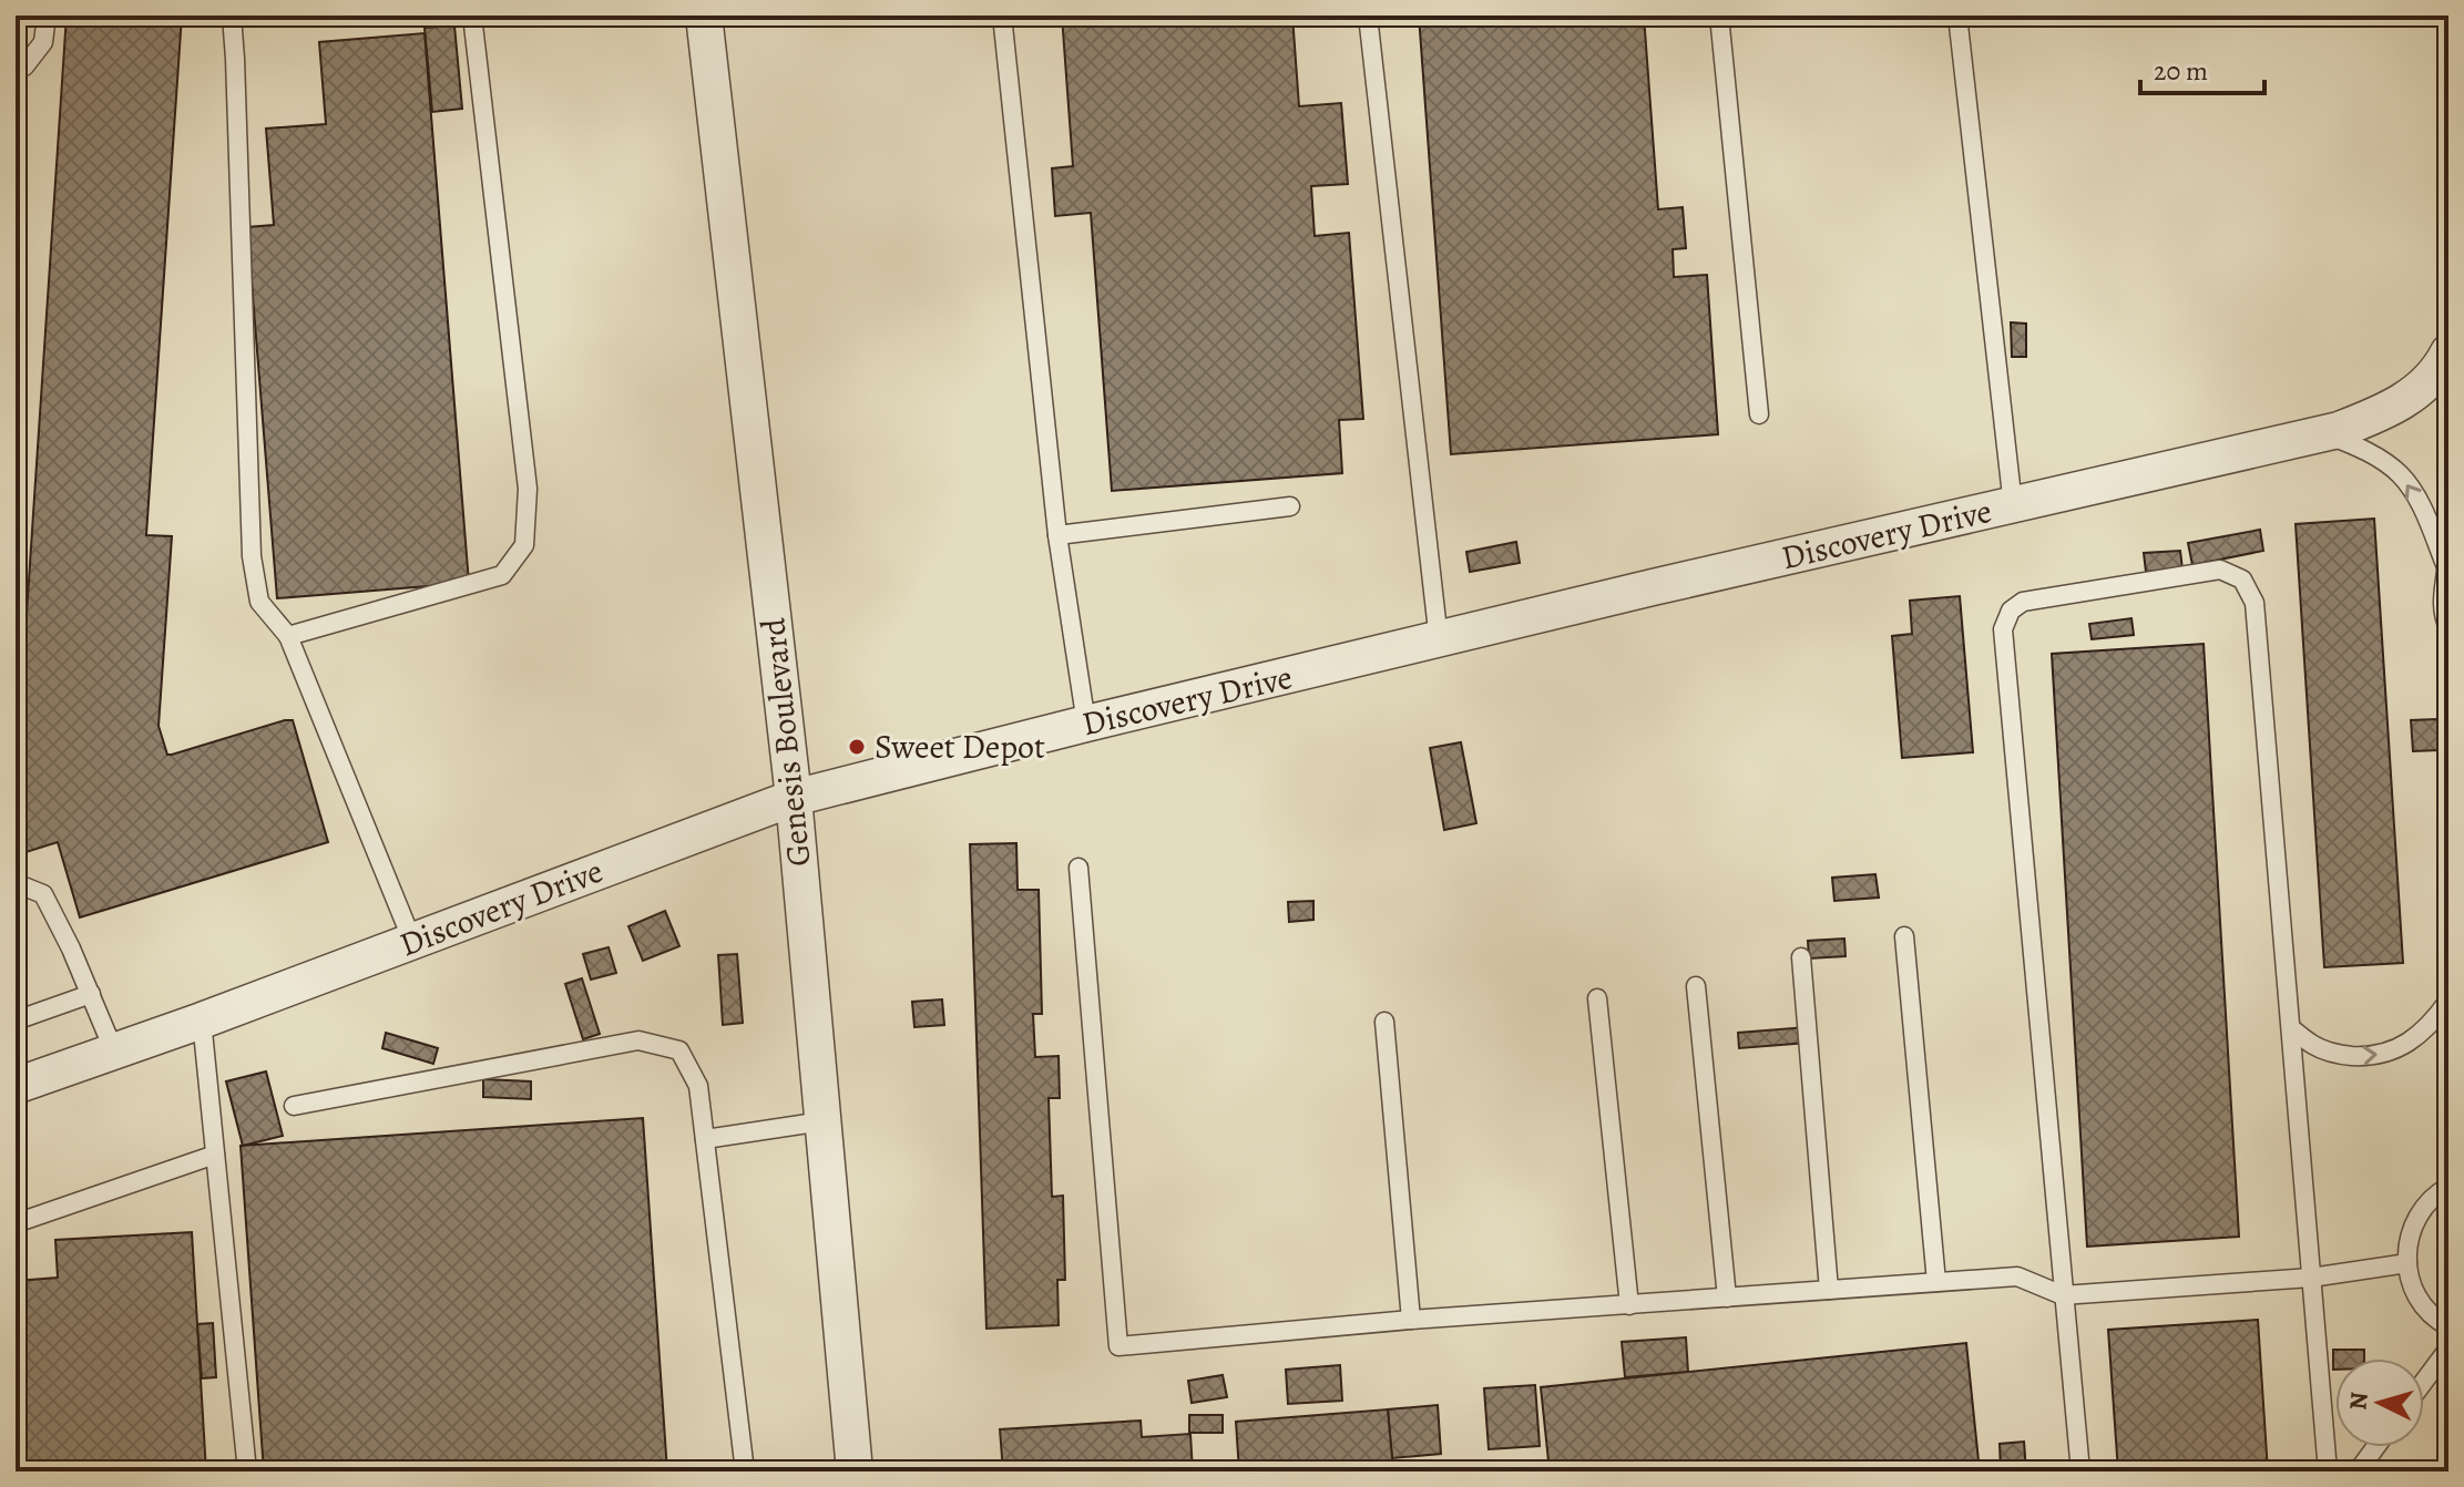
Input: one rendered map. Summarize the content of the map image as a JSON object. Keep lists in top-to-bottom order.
{
  "streets": {
    "street": ["Discovery Drive", "Genesis Boulevard"]
  },
  "crossings": [
    ["Discovery Drive", "Genesis Boulevard"]
  ],
  "places": ["Sweet Depot"],
  "scale_bar": "20 m",
  "north": "left"
}
